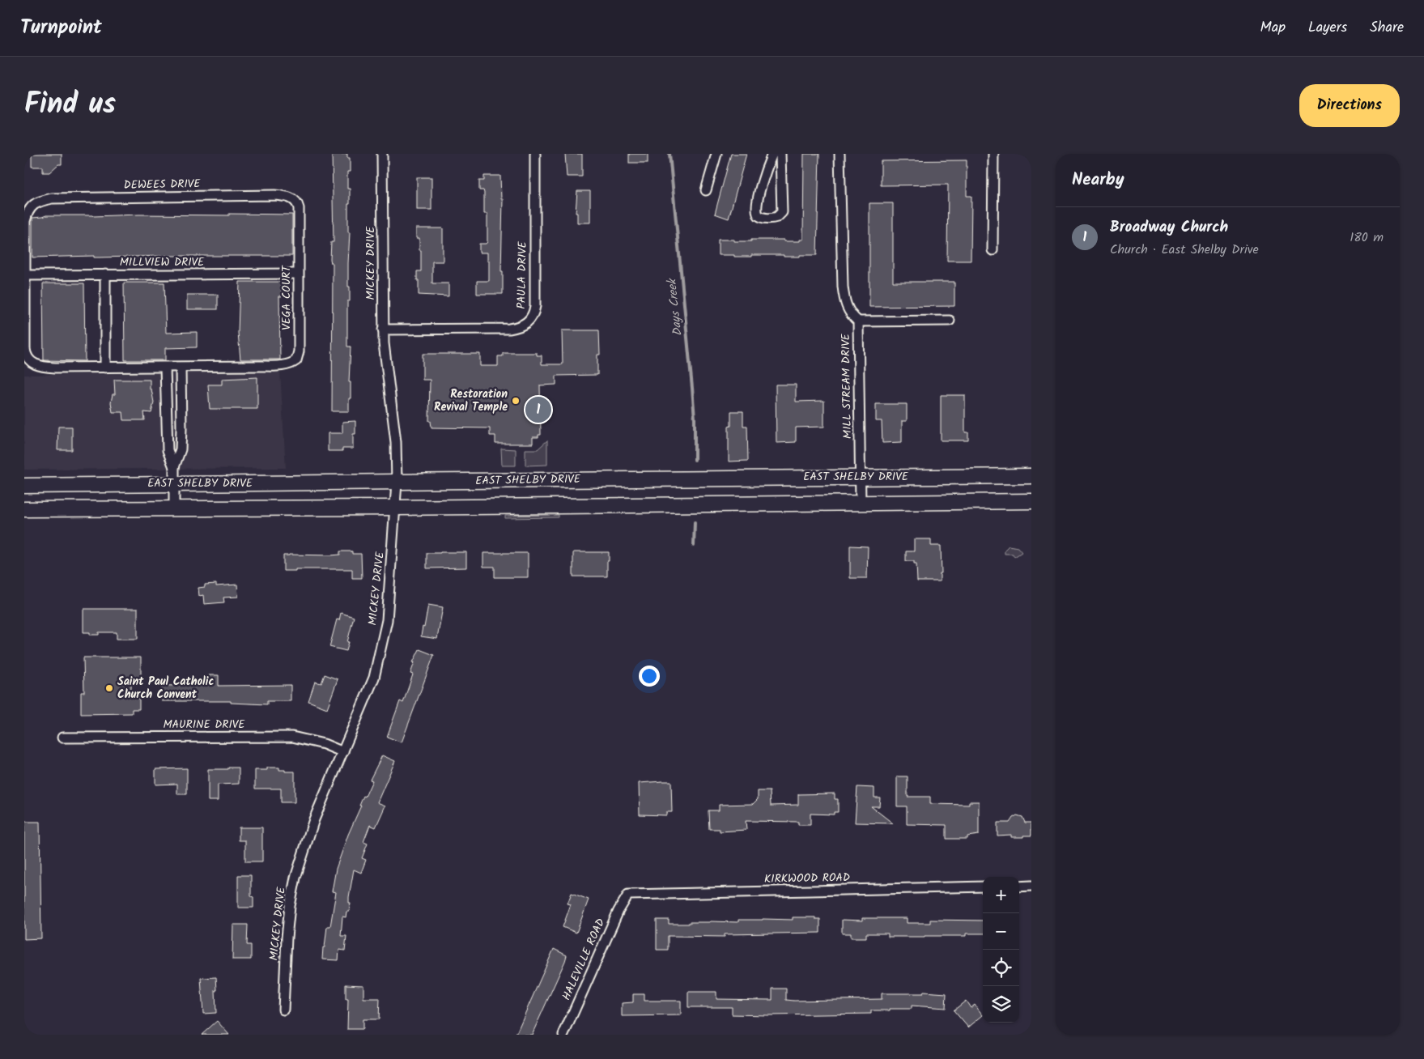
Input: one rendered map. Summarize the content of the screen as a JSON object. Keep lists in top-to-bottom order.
{
  "streets": {
    "main road": ["EAST SHELBY DRIVE"],
    "street": [
      "DEWEES DRIVE",
      "MILLVIEW DRIVE",
      "MICKEY DRIVE",
      "PAULA DRIVE",
      "VEGA COURT",
      "MILL STREAM DRIVE",
      "MAURINE DRIVE",
      "KIRKWOOD ROAD",
      "HALEVILLE ROAD"
    ]
  },
  "crossings": [
    ["DEWEES DRIVE", "MILLVIEW DRIVE"],
    ["DEWEES DRIVE", "VEGA COURT"],
    ["MILLVIEW DRIVE", "VEGA COURT"],
    ["MICKEY DRIVE", "PAULA DRIVE"],
    ["MICKEY DRIVE", "EAST SHELBY DRIVE"],
    ["MICKEY DRIVE", "MAURINE DRIVE"],
    ["MILL STREAM DRIVE", "EAST SHELBY DRIVE"],
    ["KIRKWOOD ROAD", "HALEVILLE ROAD"]
  ],
  "water": ["Days Creek"],
  "places": ["Restoration Revival Temple", "Saint Paul Catholic Church Convent"],
  "page": {
    "header": "Turnpoint",
    "nav": ["Map", "Layers", "Share"],
    "title": "Find us",
    "buttons": "Directions",
    "heading": "Nearby",
    "list": [
      {
        "mark": "1",
        "name": "Broadway Church",
        "note": "Church · East Shelby Drive",
        "value": "180 m"
      }
    ],
    "pins": "1",
    "map_buttons": ["+", "−"]
  }
}
